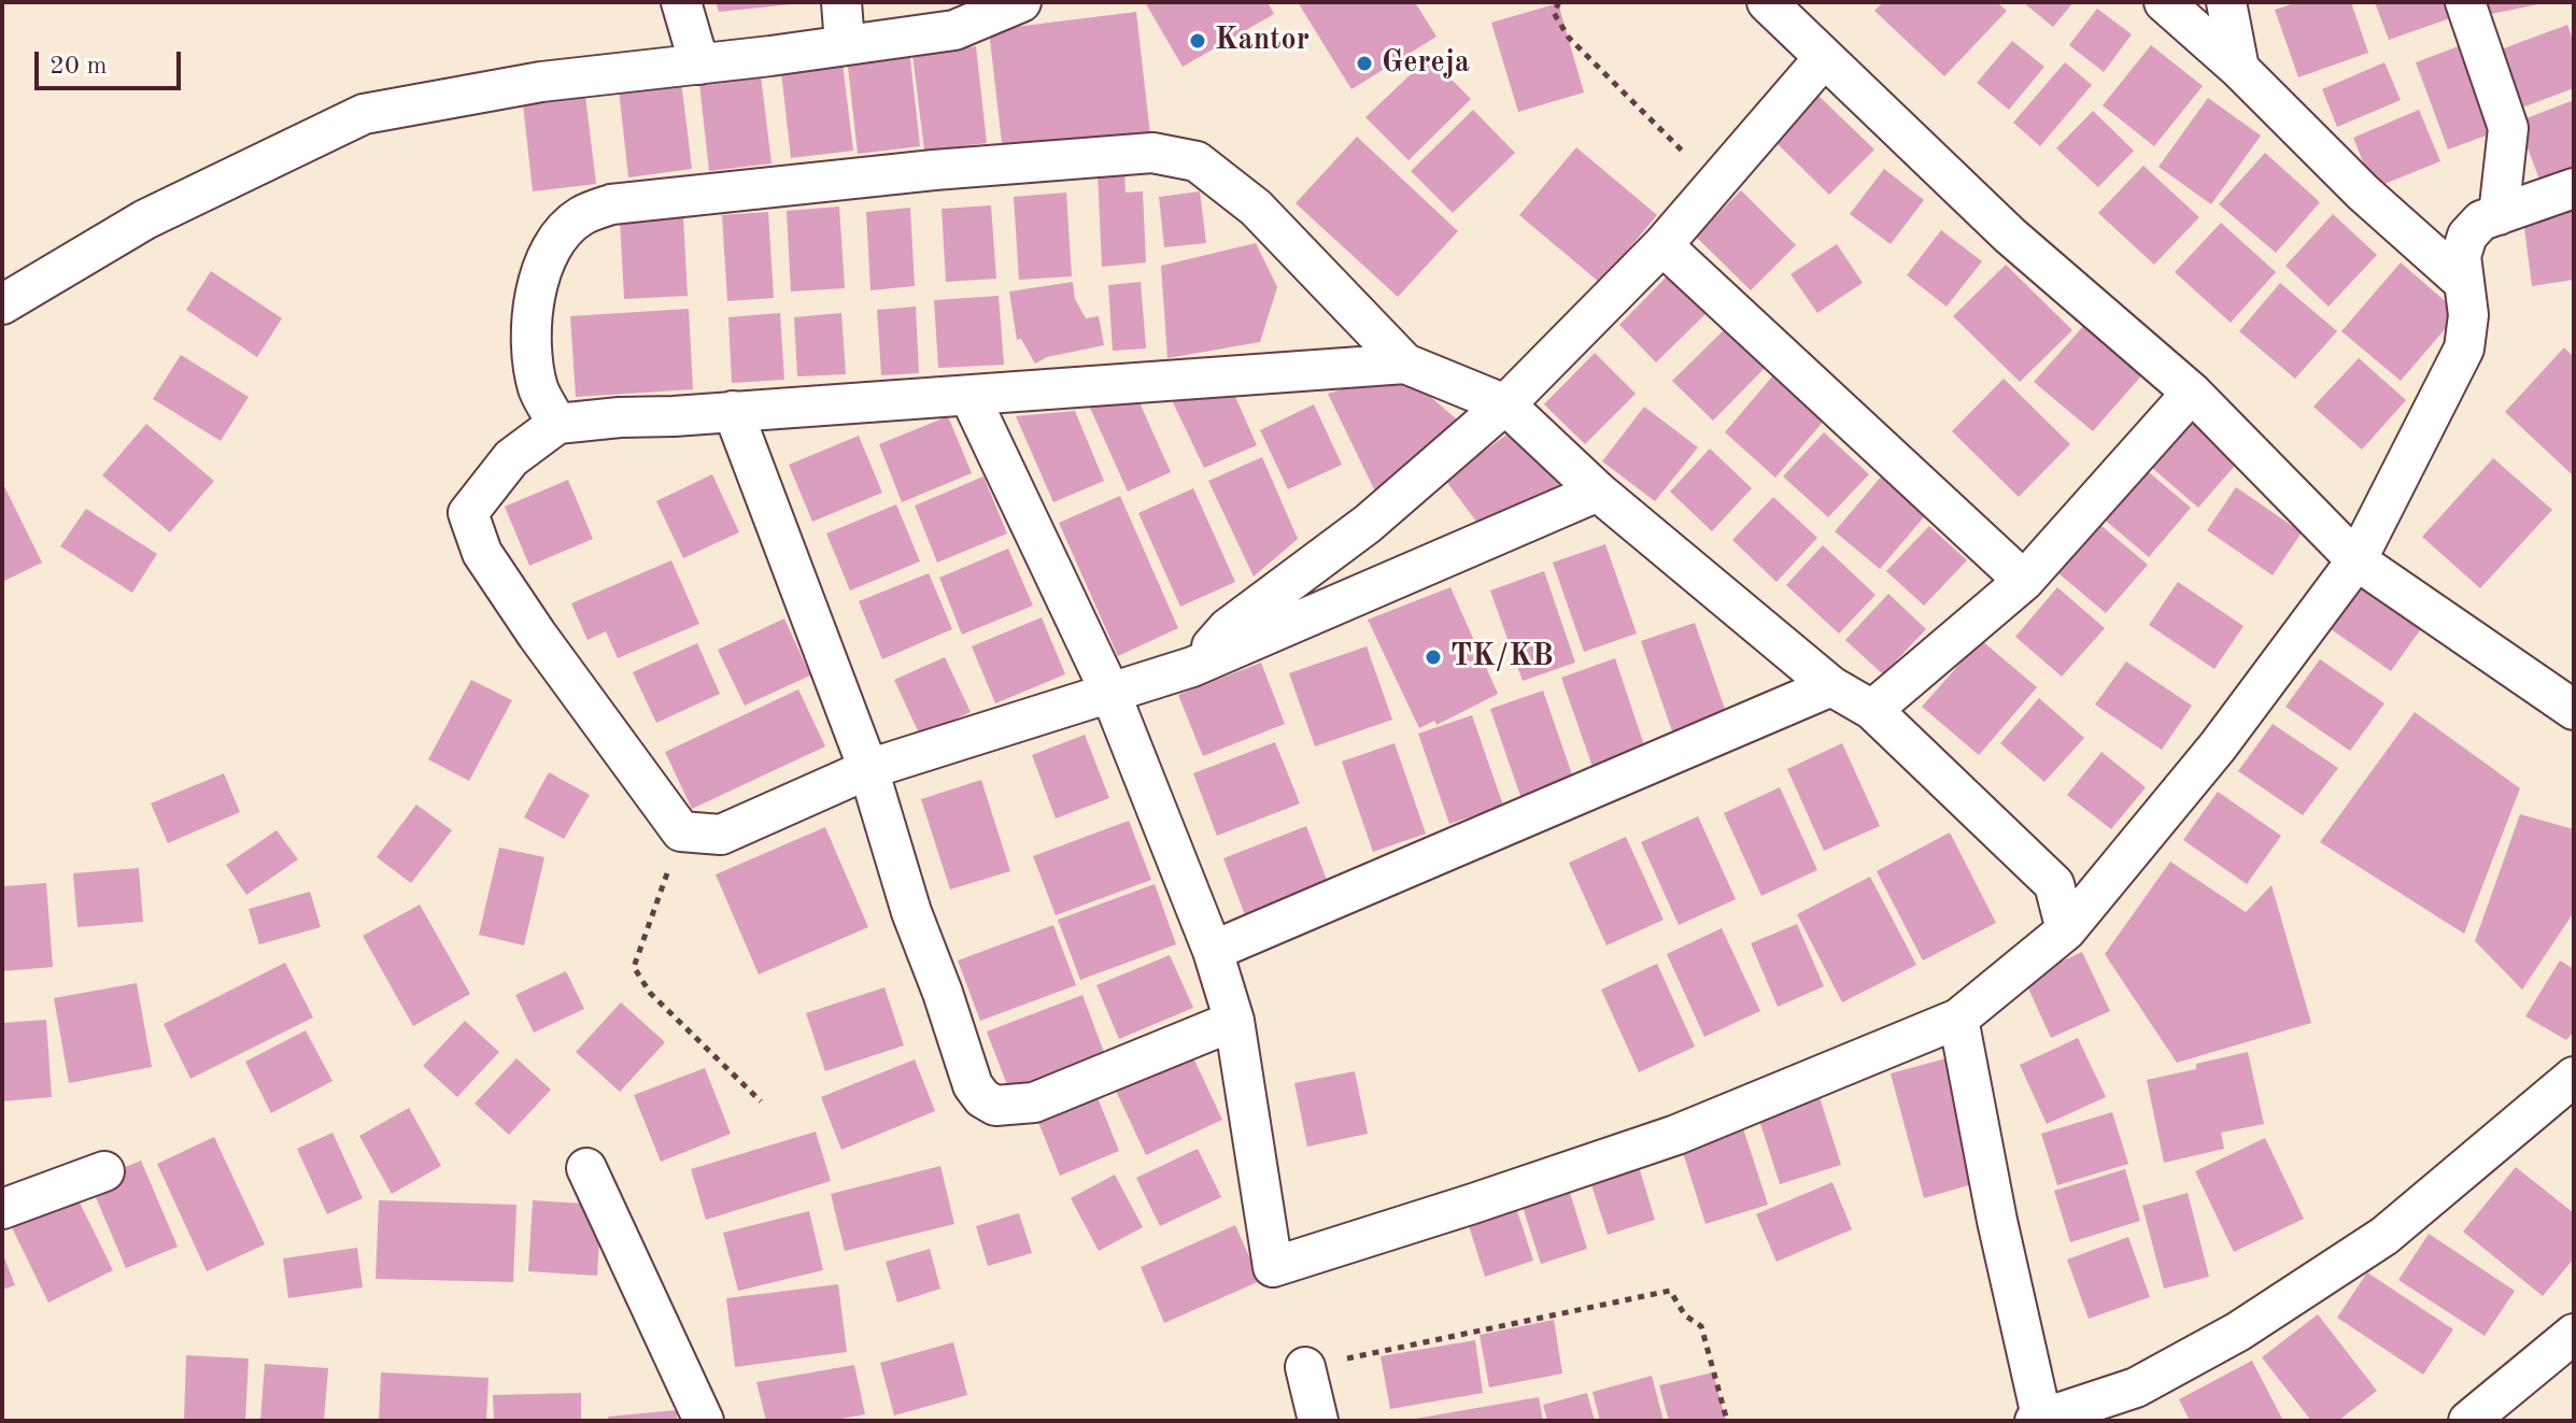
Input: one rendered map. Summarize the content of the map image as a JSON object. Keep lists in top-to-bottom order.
{
  "places": ["Kantor", "Gereja", "TK/KB"],
  "scale_bar": "20 m"
}
